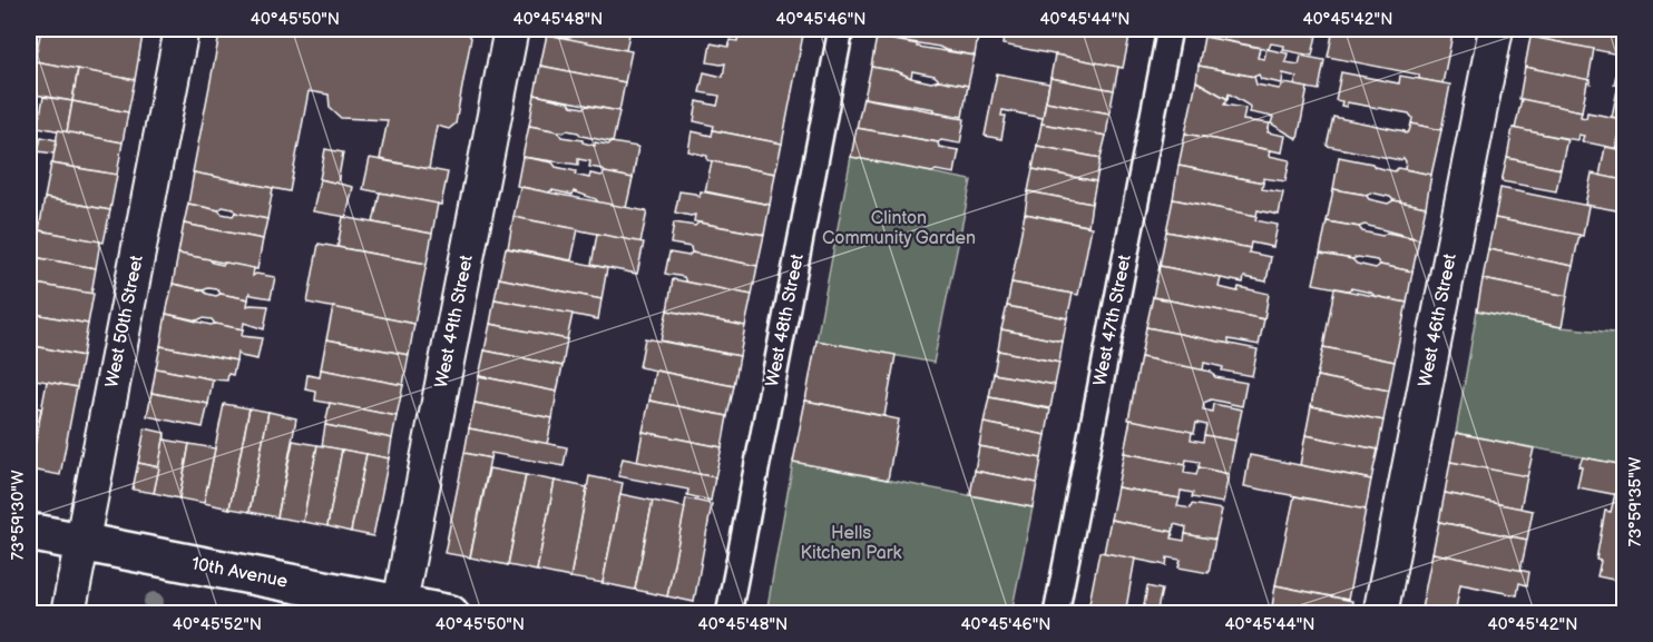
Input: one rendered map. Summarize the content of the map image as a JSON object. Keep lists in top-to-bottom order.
{
  "streets": {
    "main road": [
      "West 46th Street",
      "West 50th Street",
      "West 49th Street",
      "10th Avenue"
    ],
    "street": ["West 48th Street", "West 47th Street"]
  },
  "crossings": [
    ["West 50th Street", "10th Avenue"],
    ["West 49th Street", "10th Avenue"]
  ],
  "parks": ["Clinton Community Garden", "Hells Kitchen Park"],
  "coordinates": [
    "40°45'50\"N",
    "40°45'48\"N",
    "40°45'46\"N",
    "40°45'44\"N",
    "40°45'42\"N",
    "73°59'35\"W",
    "73°59'30\"W",
    "40°45'52\"N"
  ]
}
